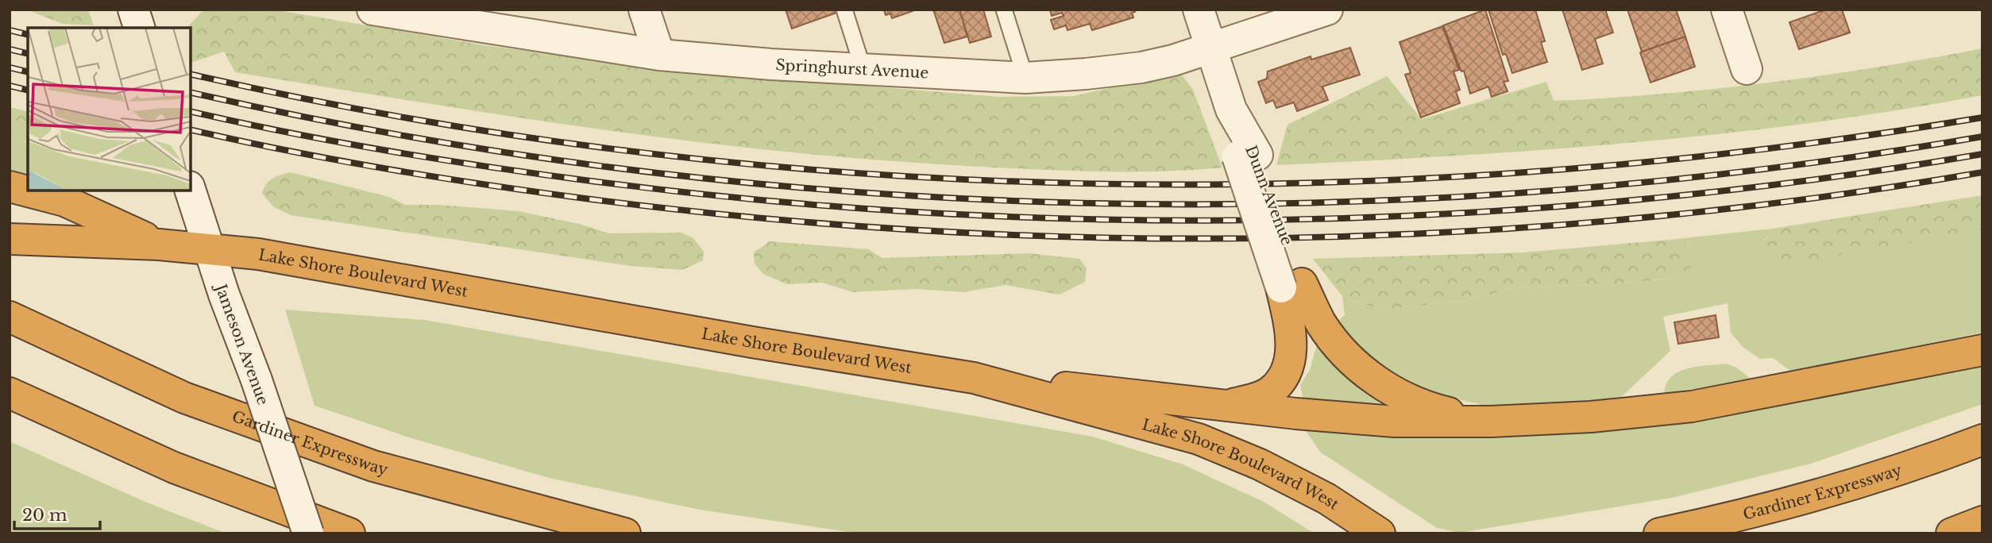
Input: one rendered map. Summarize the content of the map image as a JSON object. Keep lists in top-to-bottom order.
{
  "streets": {
    "highway": ["Lake Shore Boulevard West", "Gardiner Expressway"],
    "street": ["Springhurst Avenue", "Dunn Avenue", "Jameson Avenue"]
  },
  "crossings": [
    ["Springhurst Avenue", "Dunn Avenue"],
    ["Lake Shore Boulevard West", "Jameson Avenue"]
  ],
  "scale_bar": "20 m"
}
